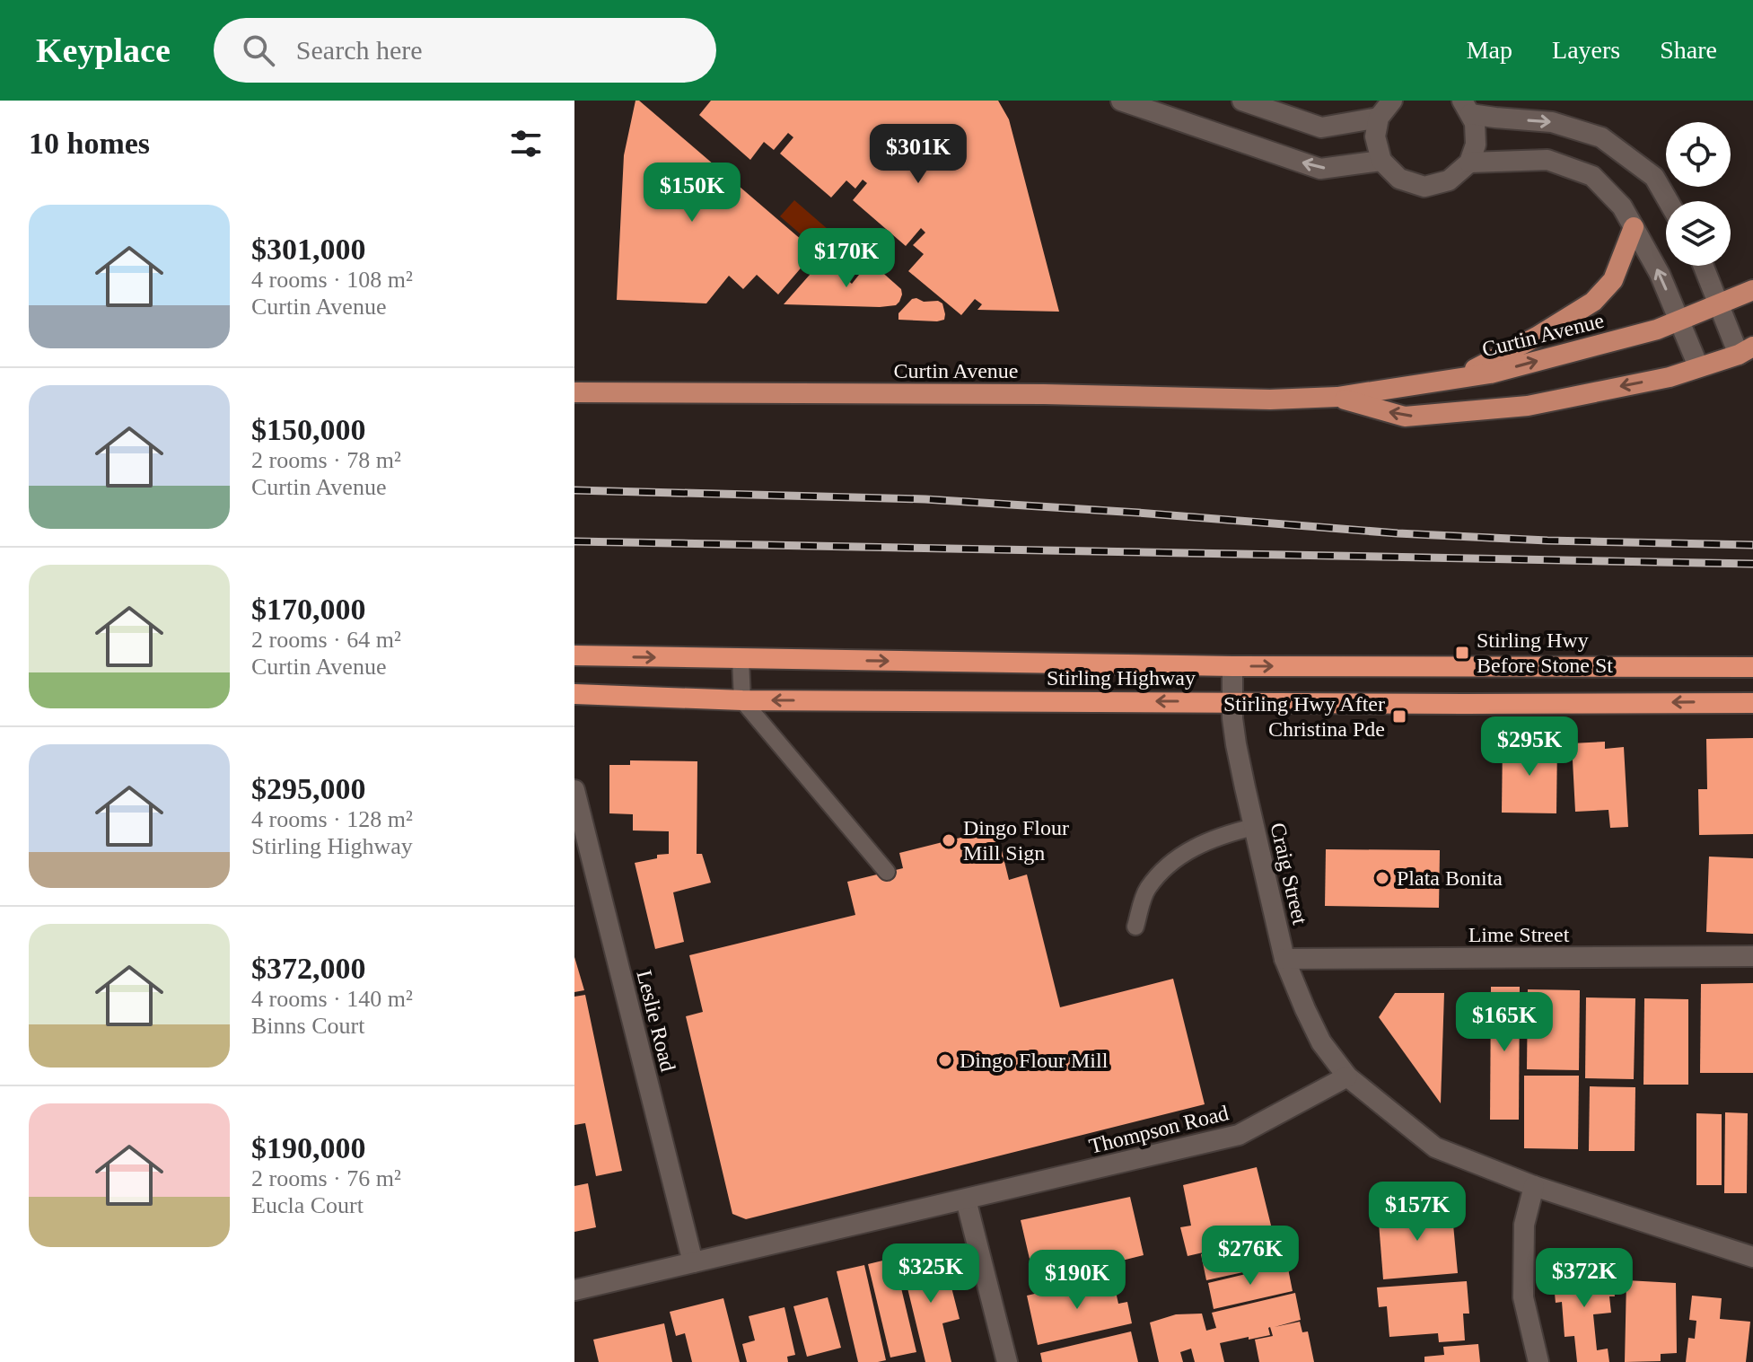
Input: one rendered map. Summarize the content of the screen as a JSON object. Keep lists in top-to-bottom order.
{
  "streets": {
    "highway": ["Stirling Highway"],
    "main road": ["Curtin Avenue"],
    "street": [
      "Craig Street",
      "Lime Street",
      "Leslie Road",
      "Thompson Road"
    ]
  },
  "crossings": [
    ["Stirling Highway", "Craig Street"],
    ["Craig Street", "Lime Street"],
    ["Craig Street", "Thompson Road"],
    ["Leslie Road", "Thompson Road"]
  ],
  "places": {
    "transit": ["Stirling Hwy Before Stone St", "Stirling Hwy After Christina Pde"],
    "other": ["Dingo Flour Mill Sign", "Plata Bonita", "Dingo Flour Mill"]
  },
  "page": {
    "header": "Keyplace",
    "search": "Search here",
    "nav": ["Map", "Layers", "Share"],
    "heading": "10 homes",
    "price": [
      "$301K",
      "$150K",
      "$170K",
      "$295K",
      "$165K",
      "$157K",
      "$276K",
      "$325K",
      "$372K",
      "$190K"
    ],
    "list": [
      {
        "name": "$301,000",
        "note": "4 rooms · 108 m² · Curtin Avenue"
      },
      {
        "name": "$150,000",
        "note": "2 rooms · 78 m² · Curtin Avenue"
      },
      {
        "name": "$170,000",
        "note": "2 rooms · 64 m² · Curtin Avenue"
      },
      {
        "name": "$295,000",
        "note": "4 rooms · 128 m² · Stirling Highway"
      },
      {
        "name": "$372,000",
        "note": "4 rooms · 140 m² · Binns Court"
      },
      {
        "name": "$190,000",
        "note": "2 rooms · 76 m² · Eucla Court"
      }
    ]
  }
}
